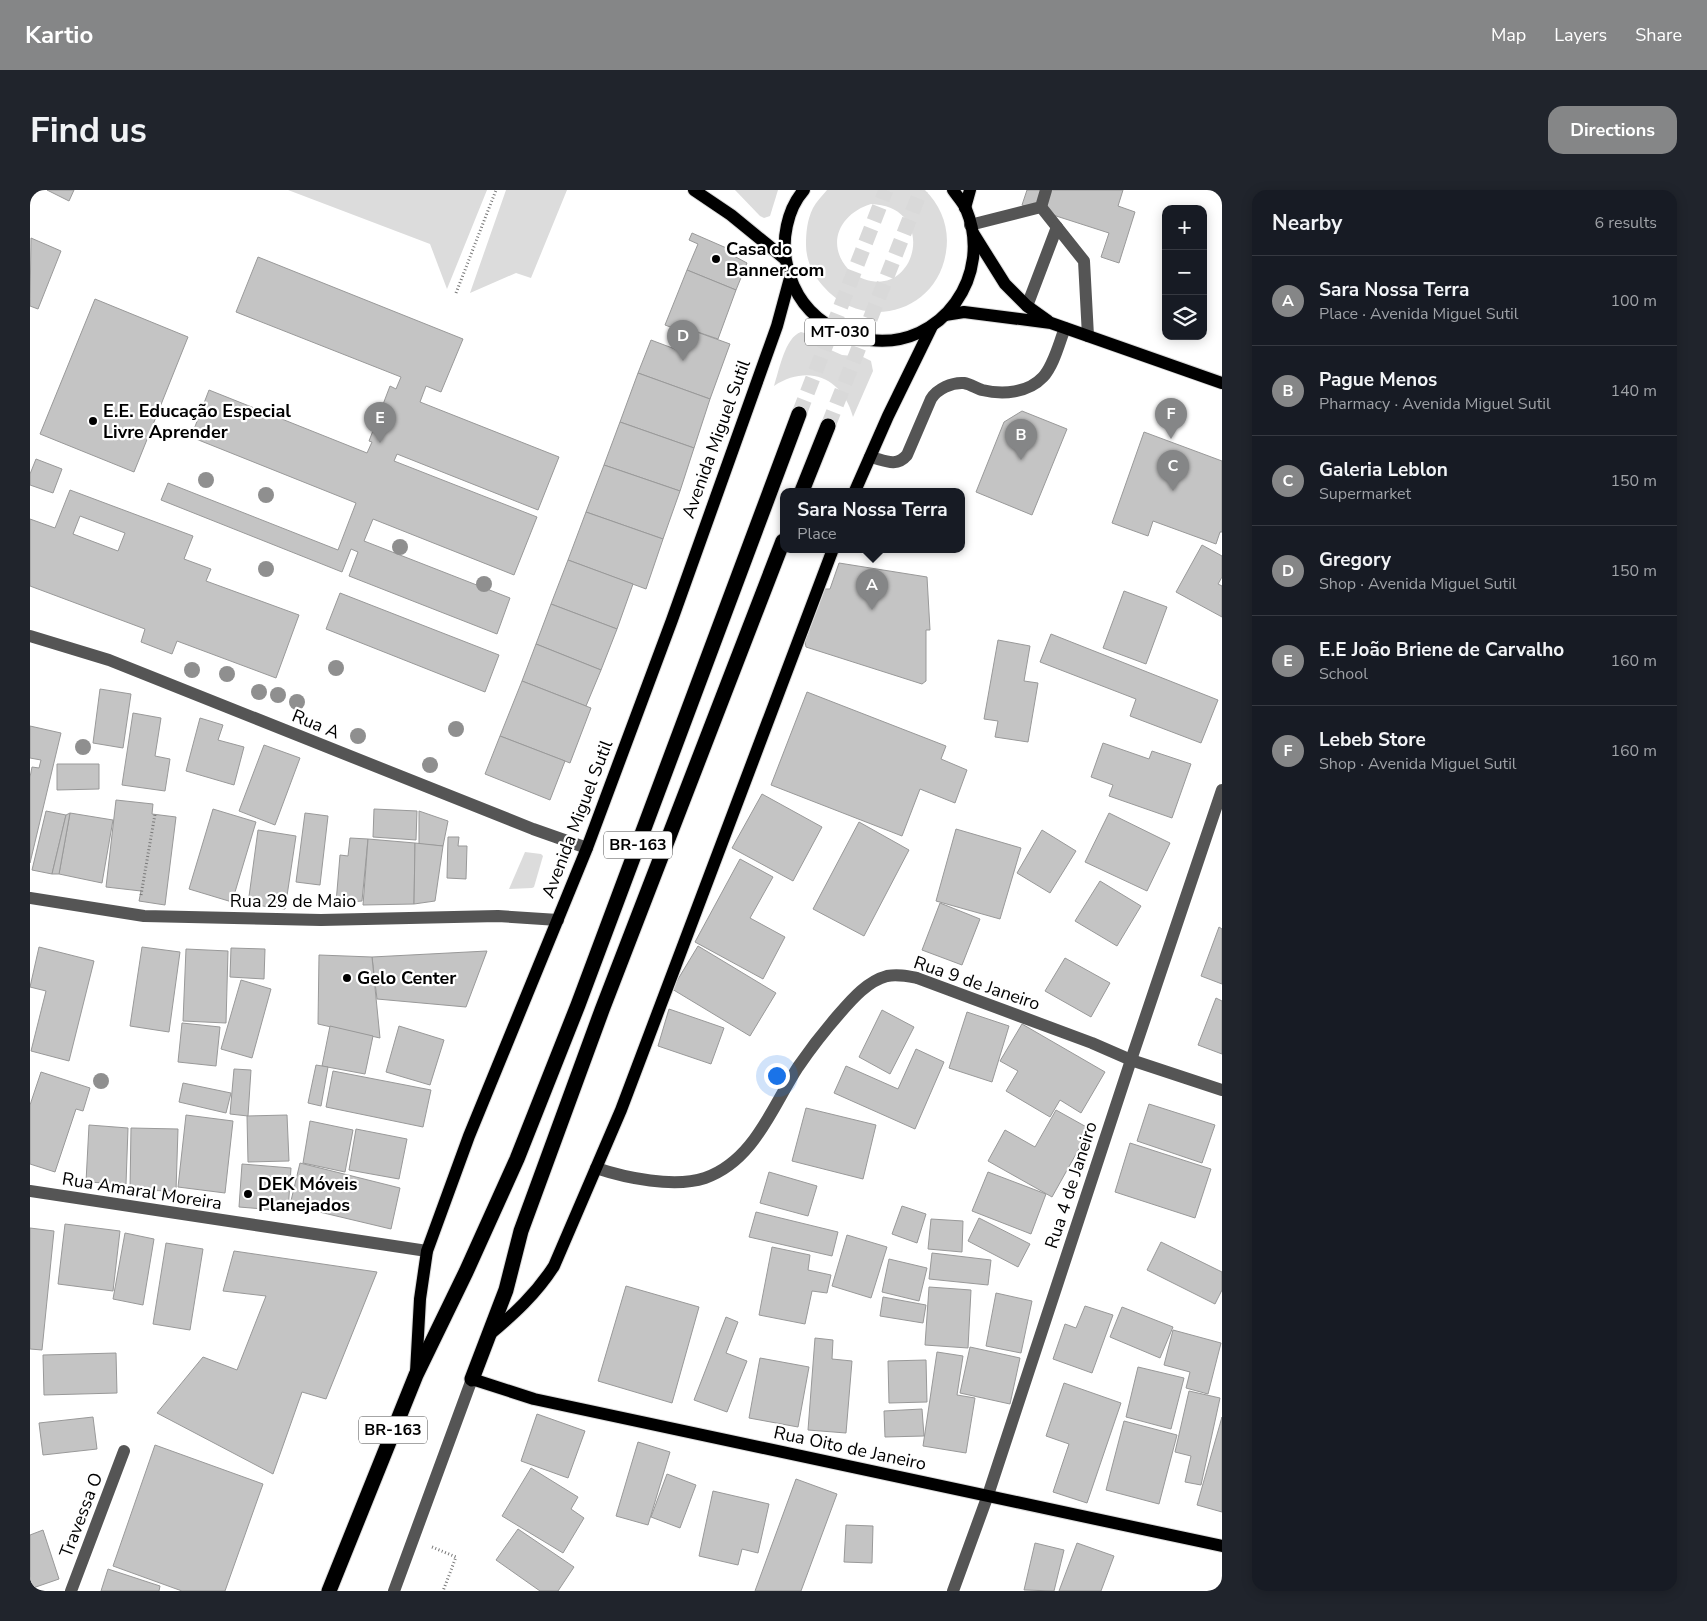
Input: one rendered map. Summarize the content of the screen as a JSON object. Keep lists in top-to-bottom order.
{
  "streets": {
    "highway": ["Avenida Miguel Sutil", "BR-163"],
    "main road": ["MT-030", "Rua Oito de Janeiro"],
    "street": [
      "Rua A",
      "Rua 29 de Maio",
      "Rua 9 de Janeiro",
      "Rua 4 de Janeiro",
      "Rua Amaral Moreira",
      "Travessa O"
    ]
  },
  "crossings": [
    ["MT-030", "Avenida Miguel Sutil"],
    ["Avenida Miguel Sutil", "Rua A"],
    ["Avenida Miguel Sutil", "Rua 29 de Maio"],
    ["Avenida Miguel Sutil", "Rua Amaral Moreira"],
    ["BR-163", "Rua Oito de Janeiro"],
    ["Rua 9 de Janeiro", "Rua 4 de Janeiro"],
    ["Rua 4 de Janeiro", "Rua Oito de Janeiro"]
  ],
  "places": [
    "Casa do Banner.com",
    "E.E. Educação Especial Livre Aprender",
    "Gelo Center",
    "DEK Móveis Planejados"
  ],
  "page": {
    "header": "Kartio",
    "nav": ["Map", "Layers", "Share"],
    "buttons": "Directions",
    "title": "Find us",
    "heading": ["Nearby", "6 results"],
    "map_buttons": ["+", "−"],
    "list": [
      {
        "mark": "A",
        "name": "Sara Nossa Terra",
        "note": "Place · Avenida Miguel Sutil",
        "value": "100 m"
      },
      {
        "mark": "B",
        "name": "Pague Menos",
        "note": "Pharmacy · Avenida Miguel Sutil",
        "value": "140 m"
      },
      {
        "mark": "C",
        "name": "Galeria Leblon",
        "note": "Supermarket",
        "value": "150 m"
      },
      {
        "mark": "D",
        "name": "Gregory",
        "note": "Shop · Avenida Miguel Sutil",
        "value": "150 m"
      },
      {
        "mark": "E",
        "name": "E.E João Briene de Carvalho",
        "note": "School",
        "value": "160 m"
      },
      {
        "mark": "F",
        "name": "Lebeb Store",
        "note": "Shop · Avenida Miguel Sutil",
        "value": "160 m"
      }
    ],
    "pins": [
      "D",
      "F",
      "E",
      "B",
      "C",
      "A"
    ],
    "popup": ["Sara Nossa Terra", "Place"]
  }
}
